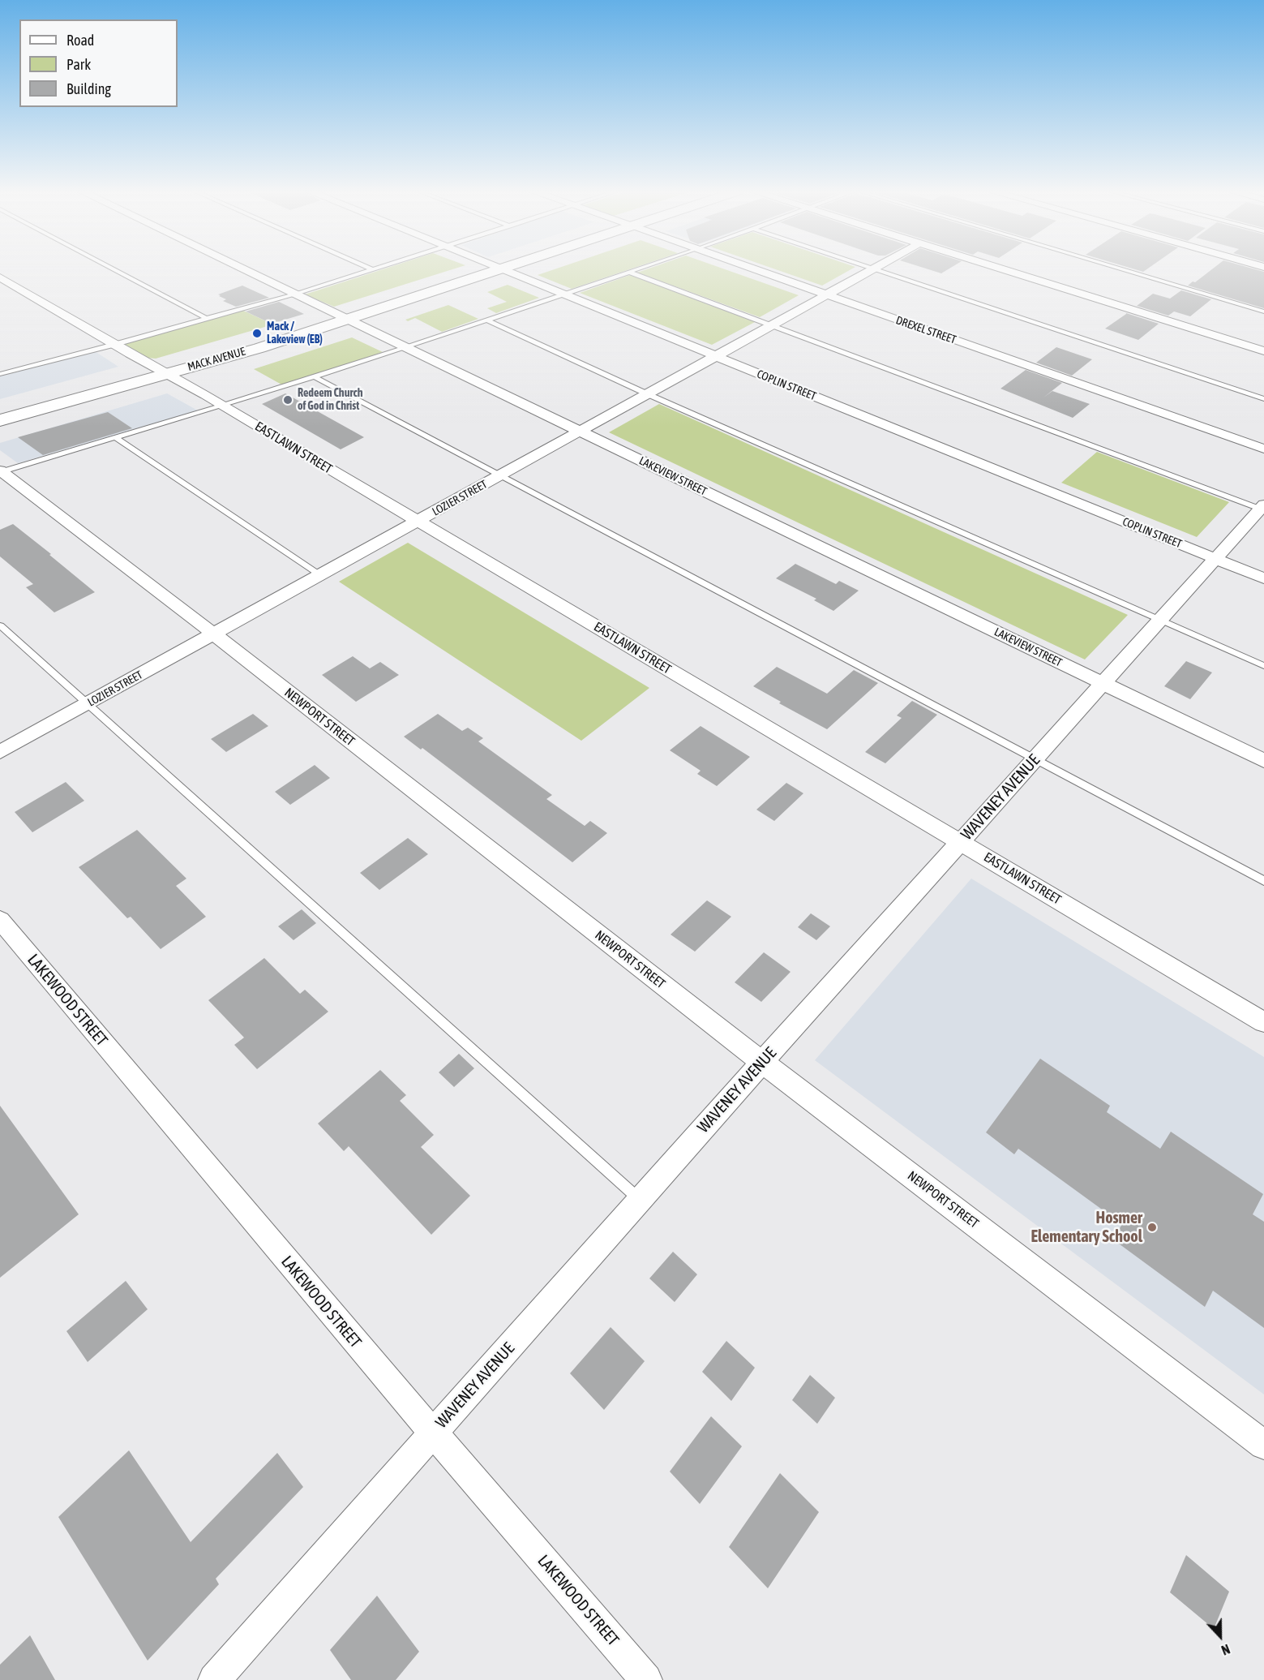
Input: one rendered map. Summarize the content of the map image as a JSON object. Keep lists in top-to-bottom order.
{
  "streets": {
    "main road": ["MACK AVENUE"],
    "street": [
      "DREXEL STREET",
      "COPLIN STREET",
      "EASTLAWN STREET",
      "LAKEVIEW STREET",
      "LOZIER STREET",
      "NEWPORT STREET",
      "WAVENEY AVENUE",
      "LAKEWOOD STREET"
    ]
  },
  "crossings": [
    ["DREXEL STREET", "LOZIER STREET"],
    ["MACK AVENUE", "EASTLAWN STREET"],
    ["MACK AVENUE", "LAKEVIEW STREET"],
    ["COPLIN STREET", "LOZIER STREET"],
    ["COPLIN STREET", "WAVENEY AVENUE"],
    ["EASTLAWN STREET", "LOZIER STREET"],
    ["EASTLAWN STREET", "WAVENEY AVENUE"],
    ["LAKEVIEW STREET", "LOZIER STREET"],
    ["LAKEVIEW STREET", "WAVENEY AVENUE"],
    ["LOZIER STREET", "NEWPORT STREET"],
    ["NEWPORT STREET", "WAVENEY AVENUE"],
    ["WAVENEY AVENUE", "LAKEWOOD STREET"]
  ],
  "places": ["Mack / Lakeview (EB)", "Redeem Church of God in Christ", "Hosmer Elementary School"],
  "legend": ["Road", "Park", "Building"],
  "north": "bottom"
}
